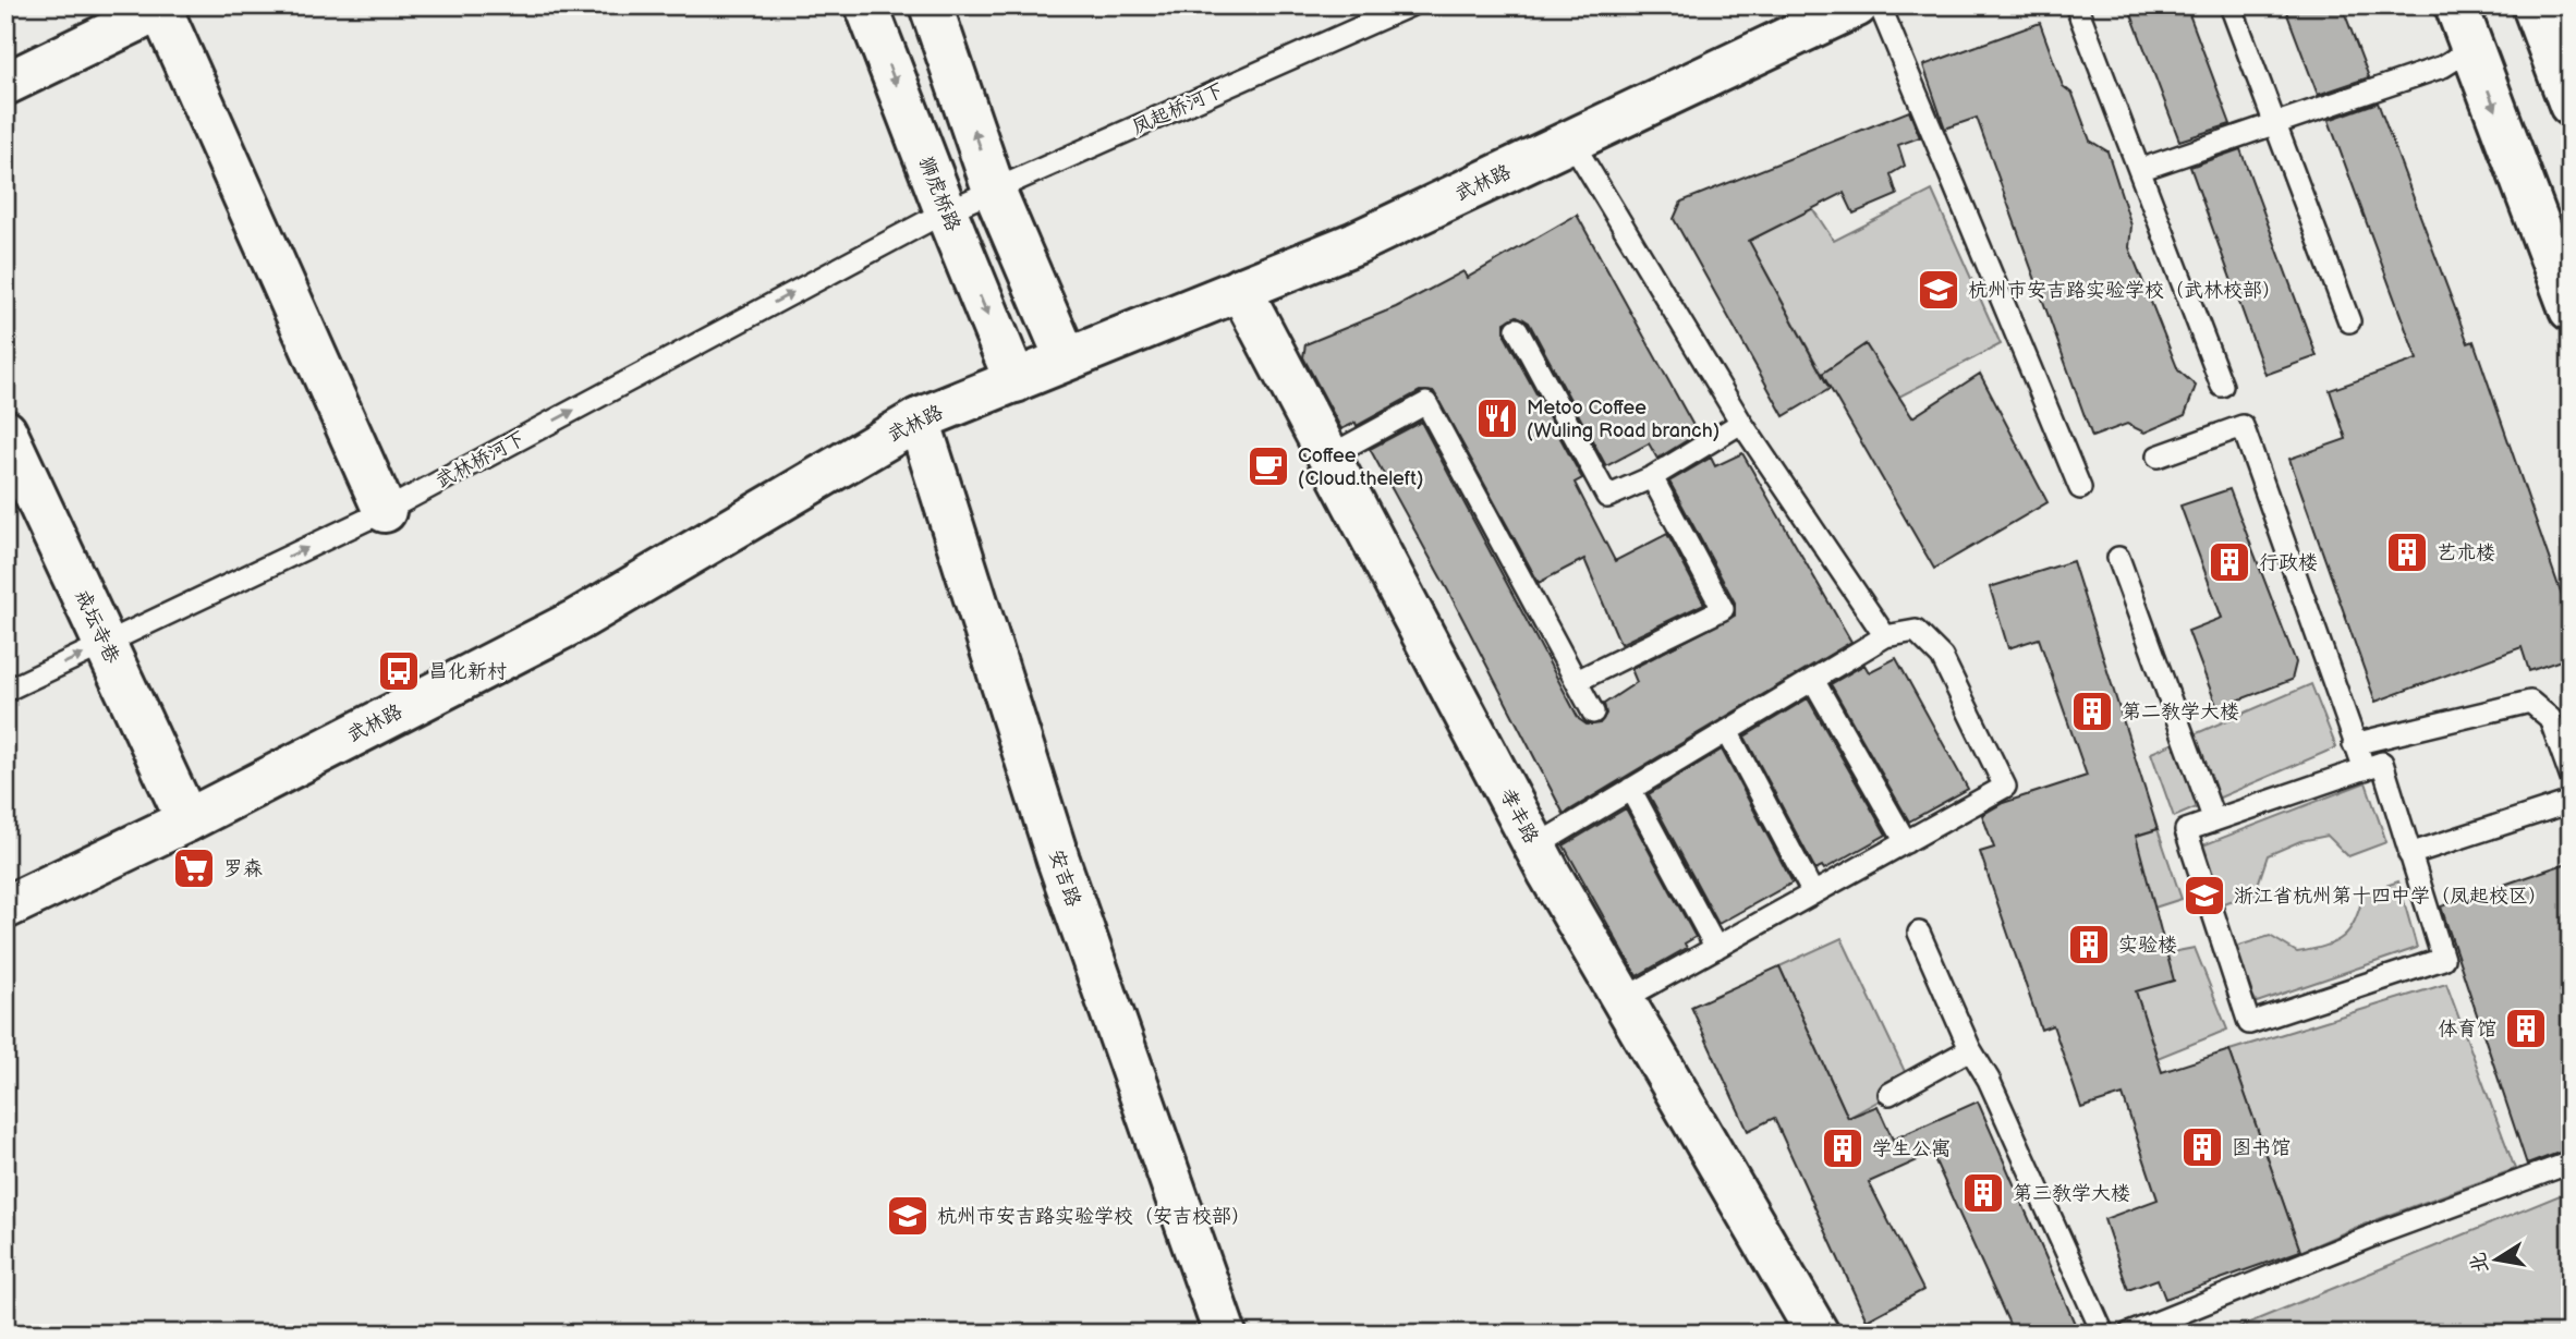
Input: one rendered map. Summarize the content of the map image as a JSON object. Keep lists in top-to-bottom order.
{
  "streets": {
    "street": [
      "武林路",
      "狮虎桥路",
      "戒坛寺巷",
      "孝丰路",
      "安吉路"
    ],
    "lane": ["凤起桥河下", "武林桥河下"]
  },
  "crossings": [
    ["凤起桥河下", "狮虎桥路"],
    ["凤起桥河下", "武林桥河下"],
    ["武林路", "狮虎桥路"],
    ["武林路", "戒坛寺巷"],
    ["武林路", "孝丰路"],
    ["武林路", "安吉路"],
    ["狮虎桥路", "武林桥河下"],
    ["武林桥河下", "戒坛寺巷"]
  ],
  "one_way": ["武林桥河下"],
  "places": {
    "school or university": ["杭州市安吉路实验学校（武林校部）", "浙江省杭州第十四中学（凤起校区）", "杭州市安吉路实验学校（安吉校部）"],
    "restaurant": ["Metoo Coffee (Wuling Road branch)"],
    "cafe": ["Coffee (Cloud.theleft)"],
    "building": [
      "艺术楼",
      "行政楼",
      "第二教学大楼",
      "实验楼",
      "体育馆",
      "图书馆",
      "学生公寓",
      "第三教学大楼"
    ],
    "bus stop": ["昌化新村"],
    "supermarket": ["罗森"]
  },
  "north": "left"
}
